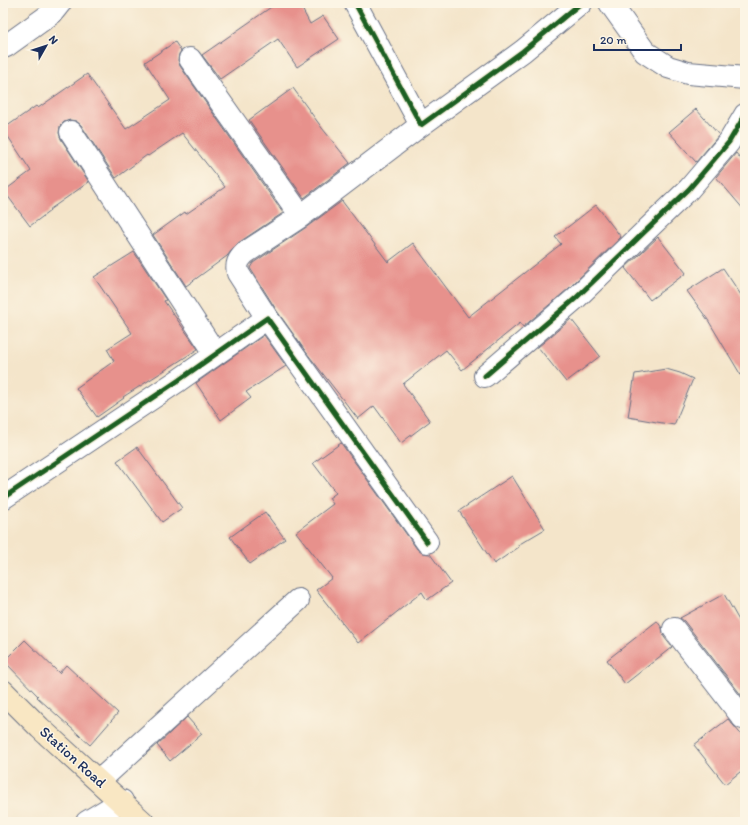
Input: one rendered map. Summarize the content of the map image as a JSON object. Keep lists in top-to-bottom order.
{
  "streets": {
    "main road": ["Station Road"]
  },
  "scale_bar": "20 m",
  "north": "top right"
}
